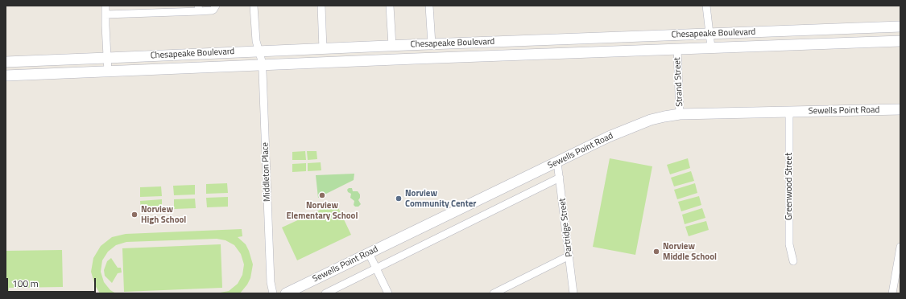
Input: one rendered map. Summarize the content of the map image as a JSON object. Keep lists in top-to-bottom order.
{
  "streets": {
    "main road": ["Chesapeake Boulevard", "Sewells Point Road"],
    "street": [
      "Strand Street",
      "Middleton Place",
      "Greenwood Street",
      "Partridge Street"
    ]
  },
  "crossings": [
    ["Chesapeake Boulevard", "Strand Street"],
    ["Chesapeake Boulevard", "Middleton Place"],
    ["Strand Street", "Sewells Point Road"],
    ["Sewells Point Road", "Greenwood Street"],
    ["Sewells Point Road", "Partridge Street"]
  ],
  "places": [
    "Norview Elementary School",
    "Norview Community Center",
    "Norview High School",
    "Norview Middle School"
  ],
  "scale_bar": "100 m"
}
